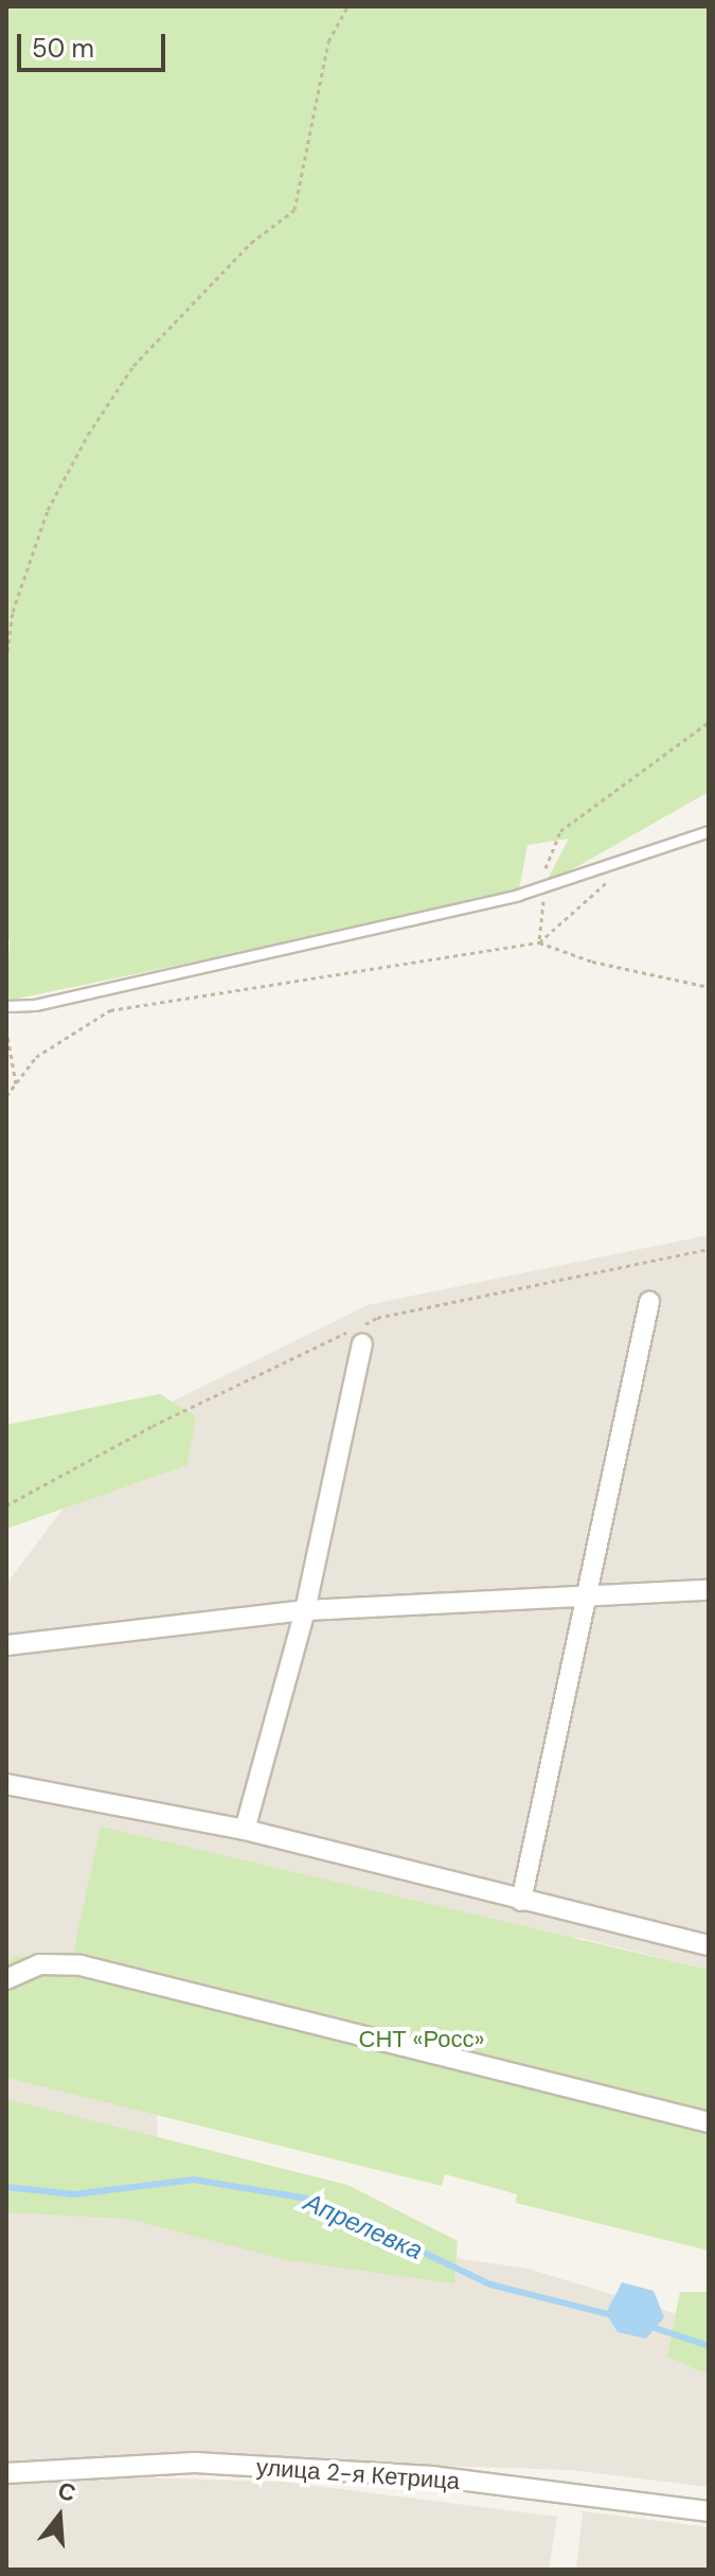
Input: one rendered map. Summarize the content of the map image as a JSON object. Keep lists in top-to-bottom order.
{
  "streets": {
    "street": ["улица 2-я Кетрица"]
  },
  "water": ["Апрелевка"],
  "parks": ["СНТ «Росс»"],
  "scale_bar": "50 m",
  "north": "top"
}
